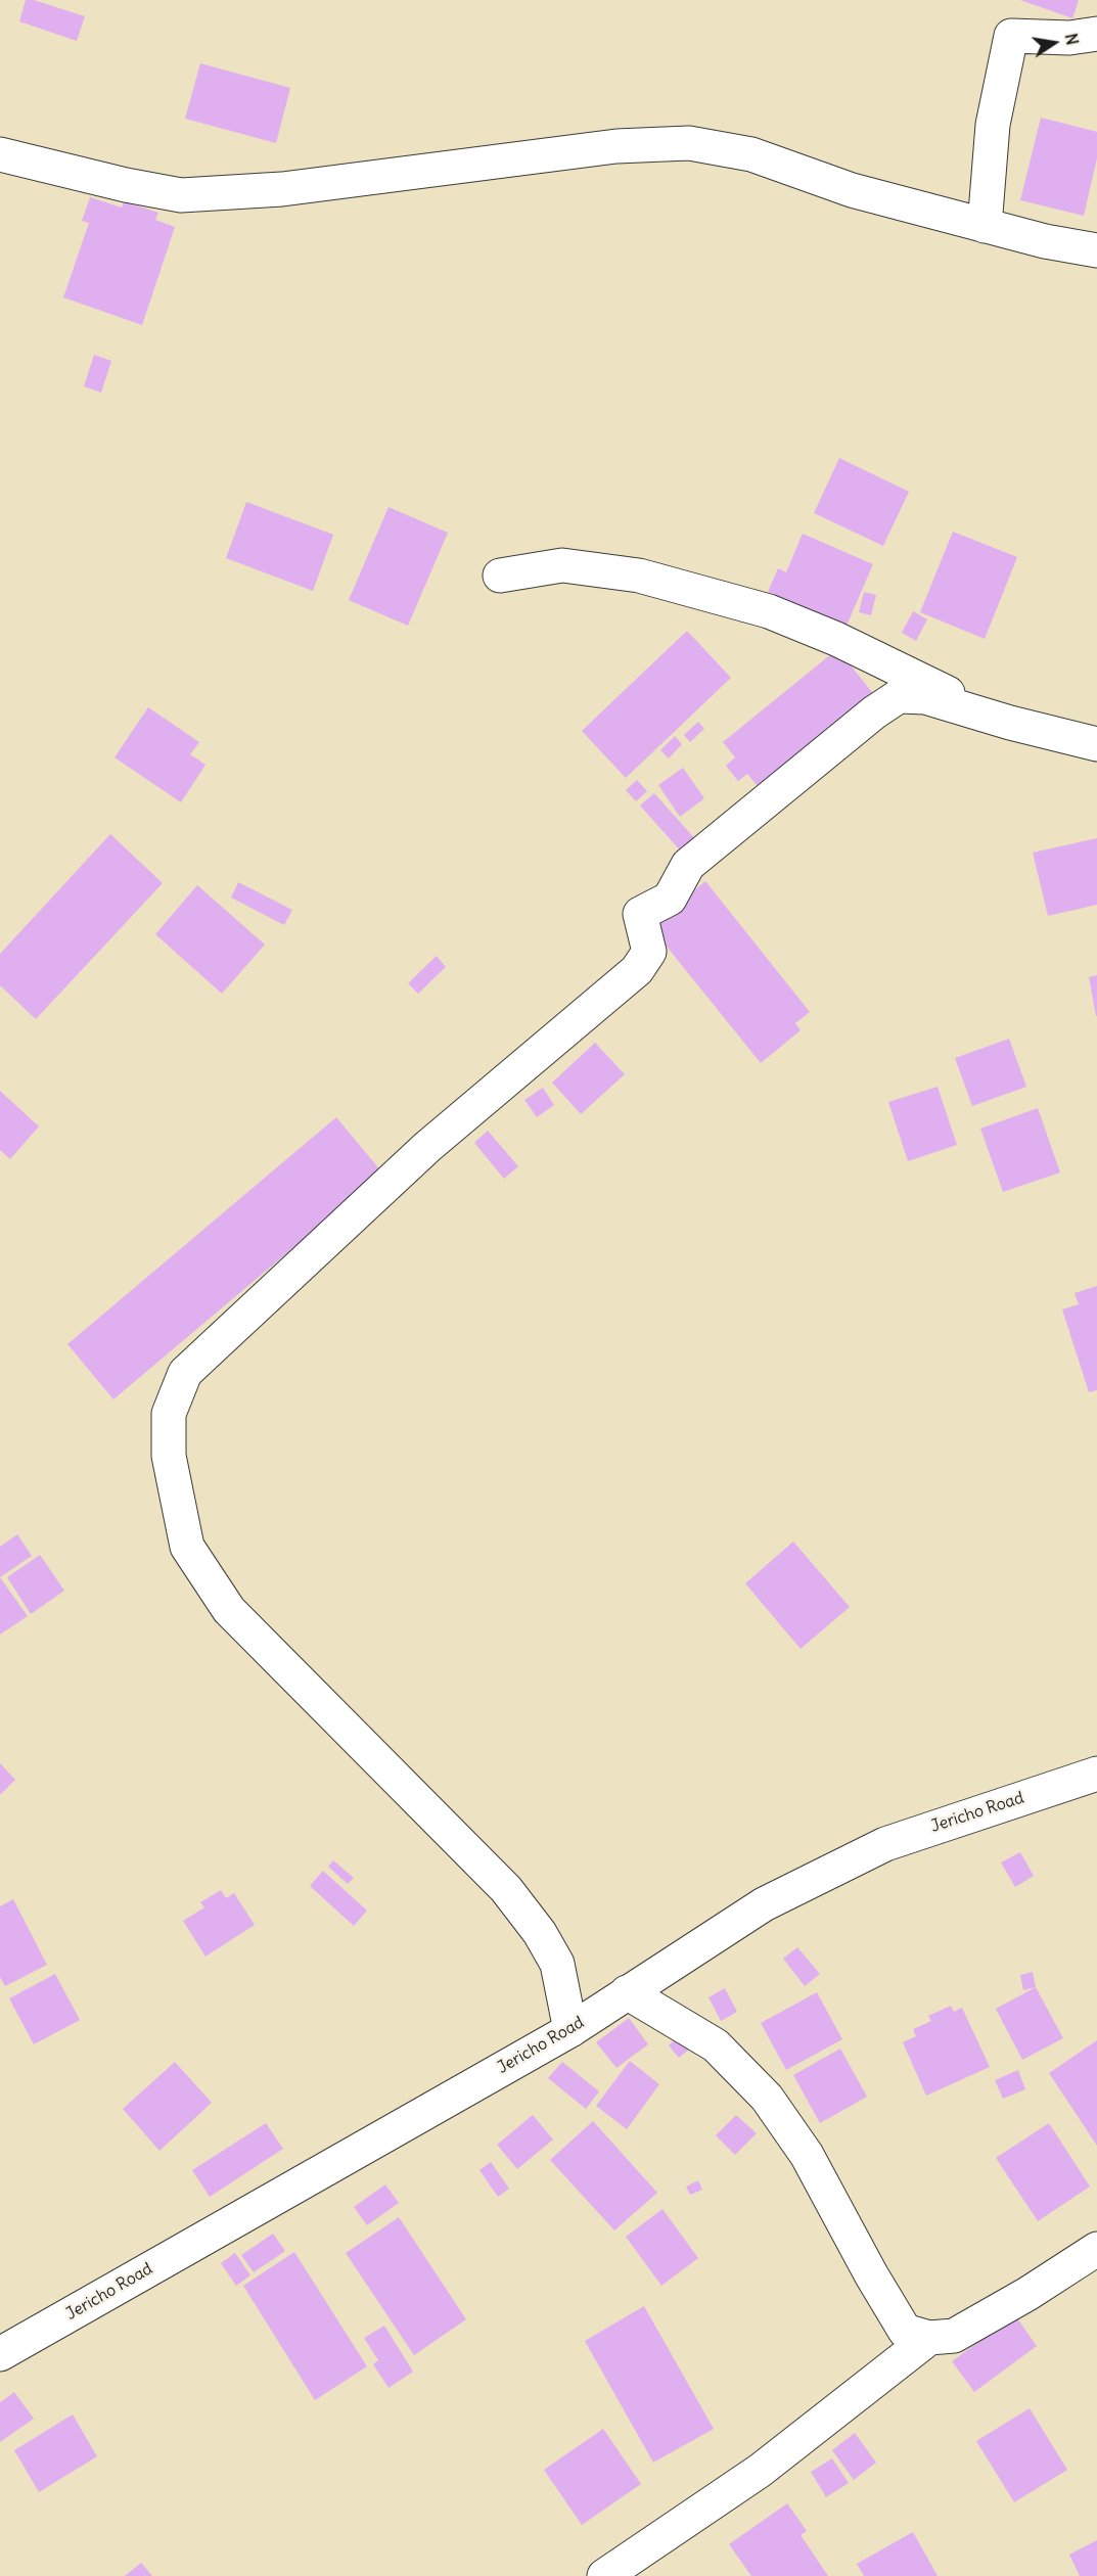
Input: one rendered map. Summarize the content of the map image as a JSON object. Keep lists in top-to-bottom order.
{
  "streets": {
    "street": ["Jericho Road"]
  },
  "north": "right"
}
